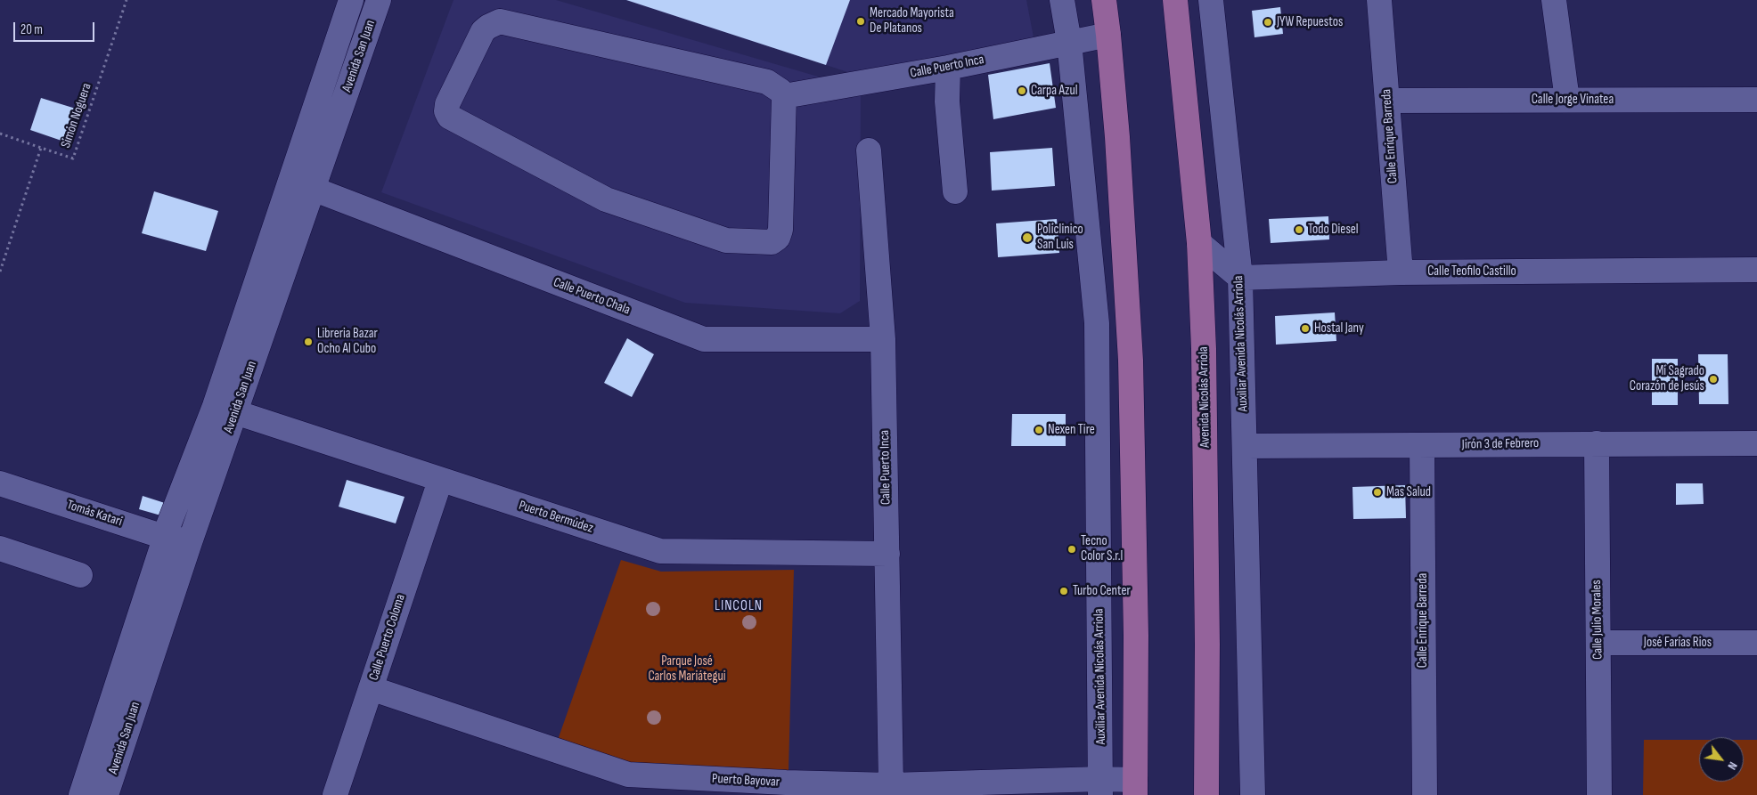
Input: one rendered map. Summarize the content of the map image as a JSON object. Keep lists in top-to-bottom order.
{
  "streets": {
    "main road": ["Avenida Nicolás Arriola"],
    "street": [
      "Avenida San Juan",
      "Calle Puerto Inca",
      "Calle Jorge Vinatea",
      "Calle Enrique Barreda",
      "Calle Teofilo Castillo",
      "Calle Puerto Chala",
      "Auxiliar Avenida Nicolás Arriola",
      "Jirón 3 de Febrero",
      "Tomás Katari",
      "Puerto Bermúdez",
      "Calle Julio Morales",
      "Calle Puerto Coloma",
      "José Farías Rios",
      "Puerto Bayovar"
    ],
    "path": ["Simón Noguera"]
  },
  "crossings": [
    ["Avenida San Juan", "Calle Puerto Chala"],
    ["Avenida San Juan", "Tomás Katari"],
    ["Avenida San Juan", "Puerto Bermúdez"],
    ["Calle Puerto Inca", "Calle Puerto Chala"],
    ["Calle Puerto Inca", "Auxiliar Avenida Nicolás Arriola"],
    ["Calle Puerto Inca", "Puerto Bermúdez"],
    ["Calle Puerto Inca", "Puerto Bayovar"],
    ["Calle Jorge Vinatea", "Calle Enrique Barreda"],
    ["Calle Enrique Barreda", "Calle Teofilo Castillo"],
    ["Calle Enrique Barreda", "Jirón 3 de Febrero"],
    ["Calle Teofilo Castillo", "Auxiliar Avenida Nicolás Arriola"],
    ["Auxiliar Avenida Nicolás Arriola", "Jirón 3 de Febrero"],
    ["Auxiliar Avenida Nicolás Arriola", "Puerto Bayovar"],
    ["Jirón 3 de Febrero", "Calle Julio Morales"],
    ["Puerto Bermúdez", "Calle Puerto Coloma"],
    ["Calle Julio Morales", "José Farías Rios"],
    ["Calle Puerto Coloma", "Puerto Bayovar"]
  ],
  "districts": ["LINCOLN"],
  "parks": ["Parque José Carlos Mariátegui"],
  "places": [
    "Mercado Mayorista De Platanos",
    "JYW Repuestos",
    "Carpa Azul",
    "Todo Diesel",
    "Policlinico San Luis",
    "Hostal Jany",
    "Libreria Bazar Ocho Al Cubo",
    "Mi Sagrado Corazón de Jesús",
    "Nexen Tire",
    "Mas Salud",
    "Tecno Color S.r.l",
    "Turbo Center"
  ],
  "scale_bar": "20 m",
  "north": "bottom right"
}
